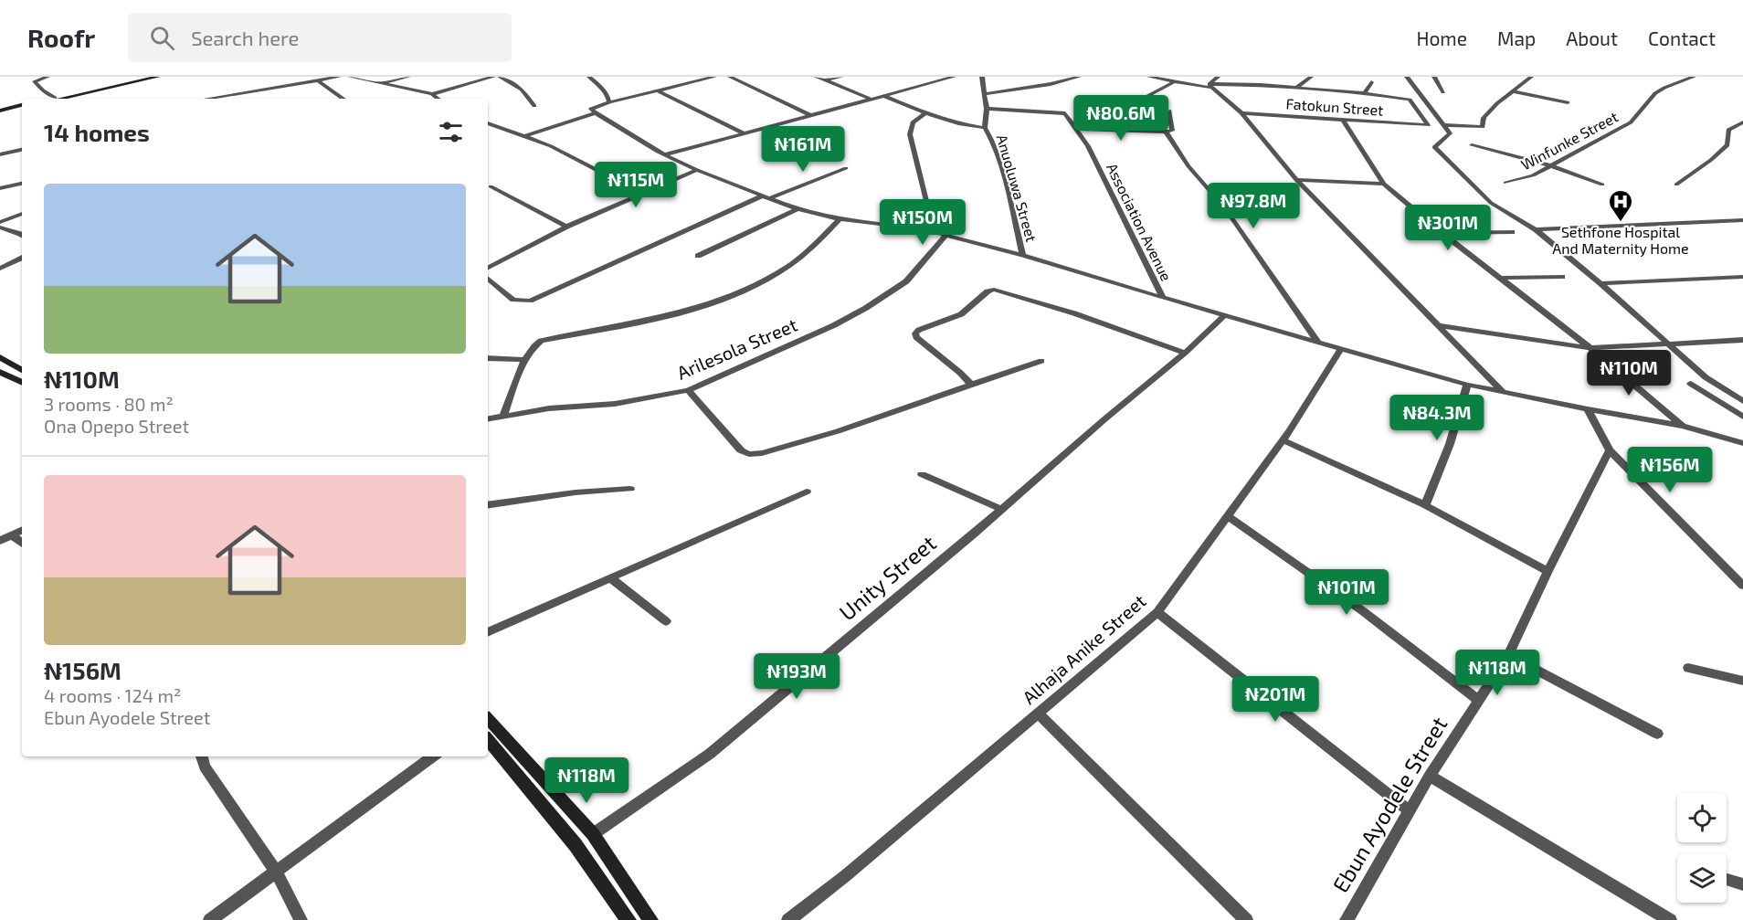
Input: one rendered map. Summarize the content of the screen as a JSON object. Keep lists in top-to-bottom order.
{
  "streets": {
    "street": [
      "Fatokun Street",
      "Winfunke Street",
      "Anuoluwa Street",
      "Association Avenue",
      "Arilesola Street",
      "Unity Street",
      "Alhaja Anike Street",
      "Ebun Ayodele Street"
    ]
  },
  "crossings": [
    ["Anuoluwa Street", "Association Avenue"]
  ],
  "places": {
    "hospital": ["Sethfone Hospital And Maternity Home"]
  },
  "page": {
    "header": "Roofr",
    "search": "Search here",
    "nav": [
      "Home",
      "Map",
      "About",
      "Contact"
    ],
    "price": [
      "₦80.6M",
      "₦161M",
      "₦115M",
      "₦97.8M",
      "₦150M",
      "₦301M",
      "₦110M",
      "₦84.3M",
      "₦156M",
      "₦101M",
      "₦118M",
      "₦193M",
      "₦201M",
      "₦118M"
    ],
    "heading": "14 homes",
    "list": [
      {
        "name": "₦110M",
        "note": "3 rooms · 80 m² · Ona Opepo Street"
      },
      {
        "name": "₦156M",
        "note": "4 rooms · 124 m² · Ebun Ayodele Street"
      }
    ]
  }
}
